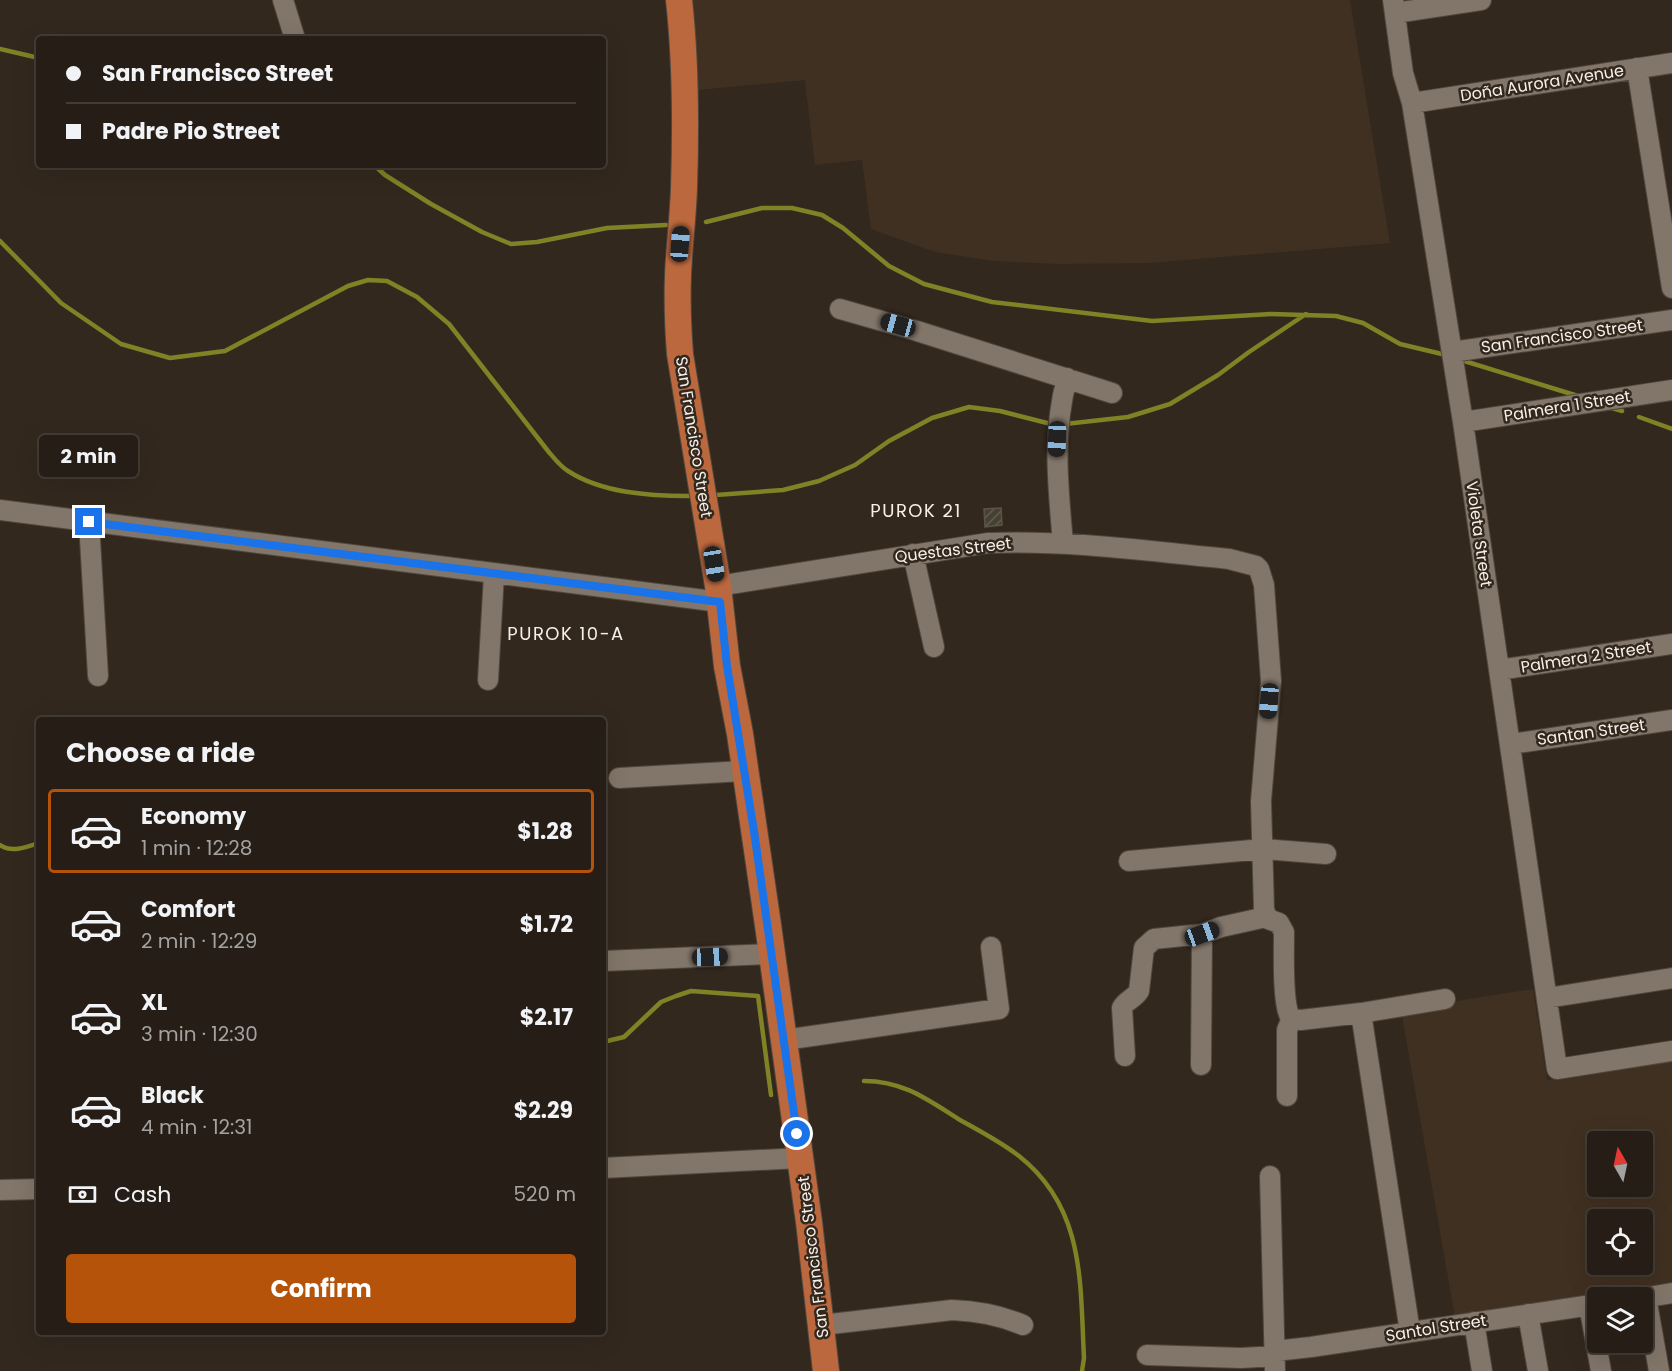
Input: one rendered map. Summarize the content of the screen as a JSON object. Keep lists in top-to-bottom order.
{
  "streets": {
    "main road": ["San Francisco Street"],
    "street": [
      "Doña Aurora Avenue",
      "Palmera 1 Street",
      "Violeta Street",
      "Questas Street",
      "Palmera 2 Street",
      "Santan Street",
      "Santol Street"
    ]
  },
  "crossings": [
    ["Doña Aurora Avenue", "Violeta Street"],
    ["San Francisco Street", "Violeta Street"],
    ["San Francisco Street", "Questas Street"],
    ["Palmera 1 Street", "Violeta Street"],
    ["Violeta Street", "Palmera 2 Street"],
    ["Violeta Street", "Santan Street"]
  ],
  "districts": ["PUROK 21", "PUROK 10-A"],
  "north": "top",
  "page": {
    "banner": ["San Francisco Street", "Padre Pio Street"],
    "bubble": "2 min",
    "heading": "Choose a ride",
    "list": [
      {
        "name": "Economy",
        "note": "1 min · 12:28",
        "value": "$1.28"
      },
      {
        "name": "Comfort",
        "note": "2 min · 12:29",
        "value": "$1.72"
      },
      {
        "name": "XL",
        "note": "3 min · 12:30",
        "value": "$2.17"
      },
      {
        "name": "Black",
        "note": "4 min · 12:31",
        "value": "$2.29"
      }
    ],
    "pay": ["Cash", "520 m"],
    "buttons": "Confirm"
  }
}
